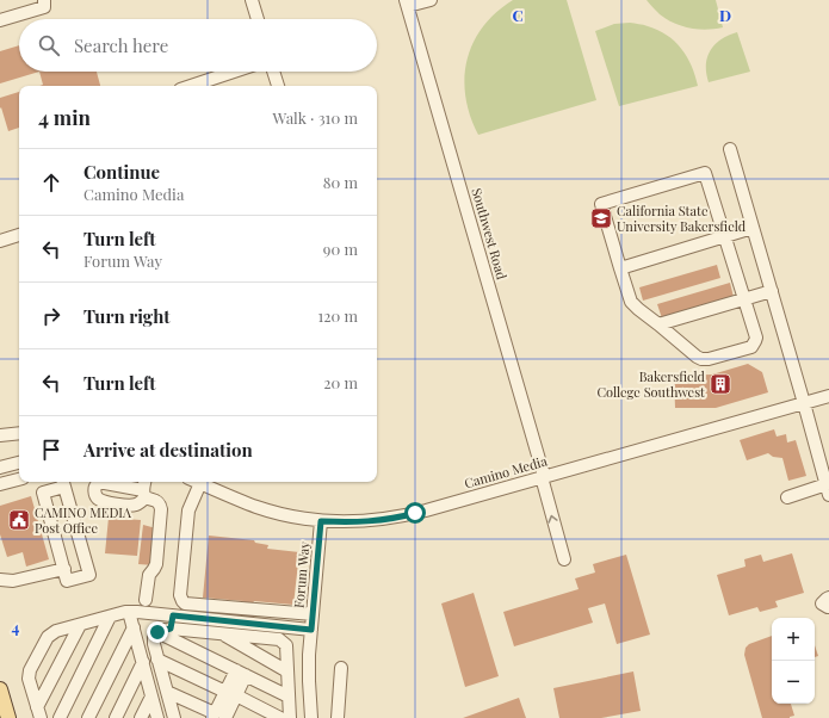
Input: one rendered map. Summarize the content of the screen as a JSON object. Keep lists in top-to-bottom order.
{
  "streets": {
    "street": ["Southwest Road", "Camino Media", "Forum Way"]
  },
  "crossings": [
    ["Southwest Road", "Camino Media"],
    ["Camino Media", "Forum Way"]
  ],
  "places": {
    "school or university": ["California State University Bakersfield"],
    "building": ["Bakersfield College Southwest"],
    "public building": ["CAMINO MEDIA Post Office"]
  },
  "page": {
    "search": "Search here",
    "heading": ["4 min", "Walk · 310 m"],
    "list": [
      ["Continue", "Camino Media", "80 m"],
      ["Turn left", "Forum Way", "90 m"],
      ["Turn right", "120 m"],
      ["Turn left", "20 m"],
      "Arrive at destination"
    ],
    "map_buttons": ["+", "−"]
  },
  "grid": {
    "columns": ["C", "D"],
    "rows": ["4"]
  }
}
